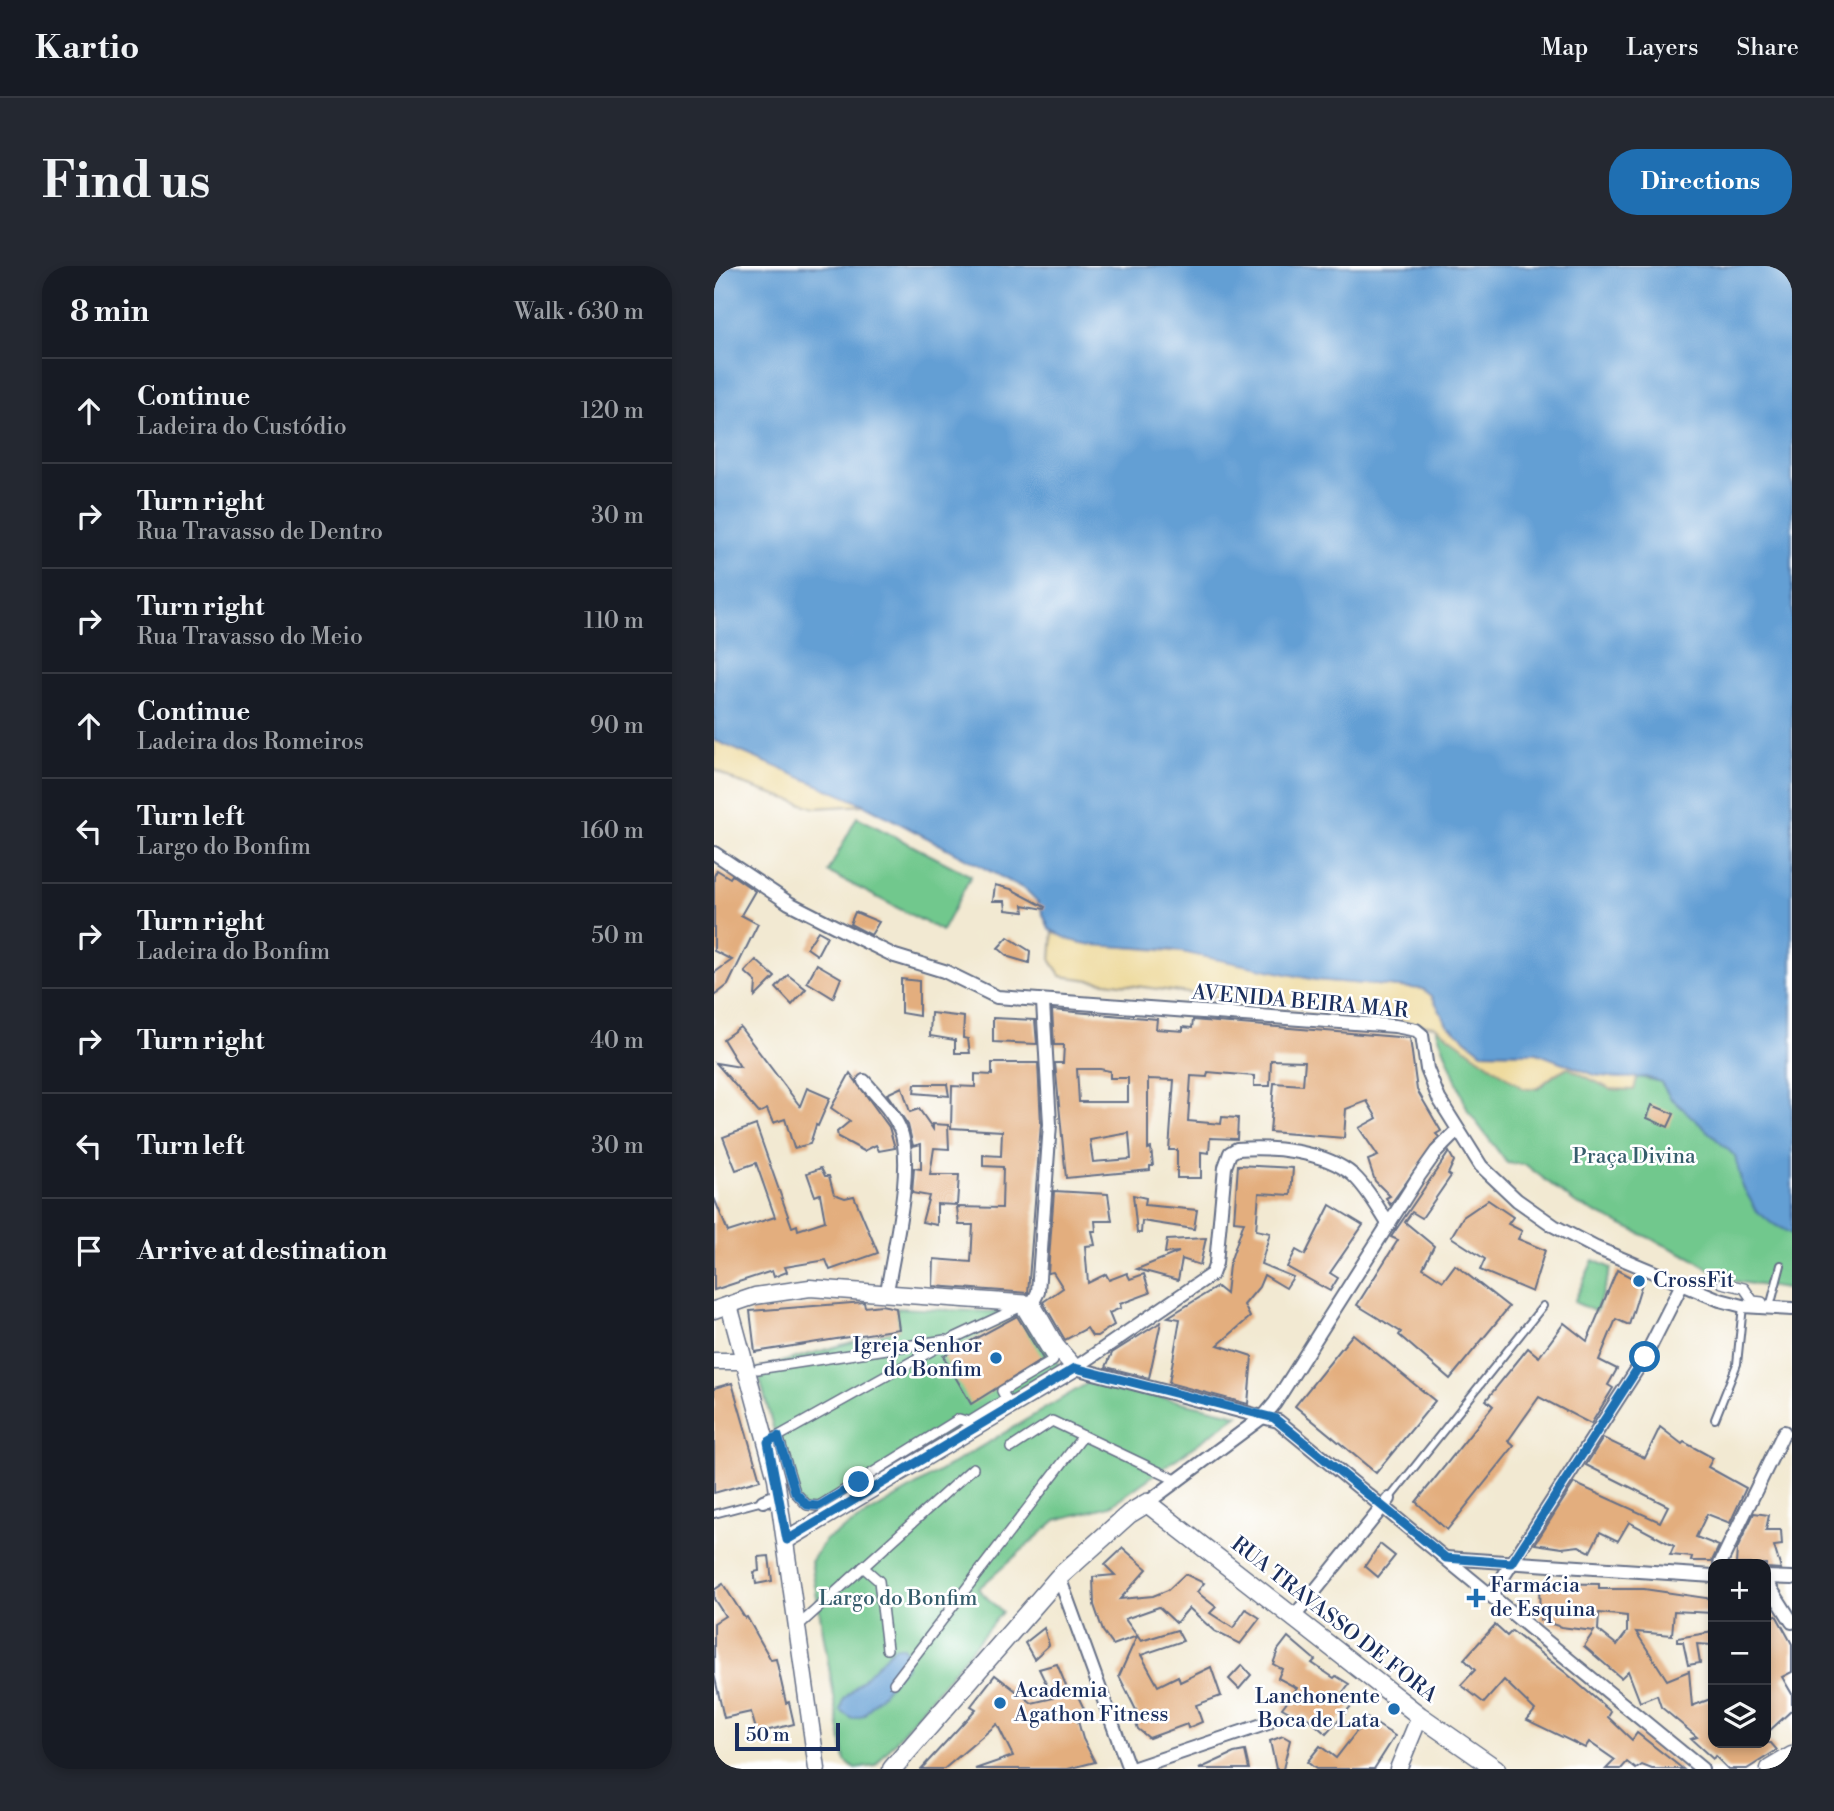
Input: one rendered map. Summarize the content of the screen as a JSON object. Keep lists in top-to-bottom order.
{
  "streets": {
    "main road": ["RUA TRAVASSO DE FORA"],
    "street": ["AVENIDA BEIRA MAR"]
  },
  "parks": ["Praça Divina", "Largo do Bonfim"],
  "places": {
    "other": [
      "CrossFit",
      "Igreja Senhor do Bonfim",
      "Academia Agathon Fitness",
      "Lanchonente Boca de Lata"
    ],
    "health": ["Farmácia de Esquina"]
  },
  "scale_bar": "50 m",
  "page": {
    "header": "Kartio",
    "nav": ["Map", "Layers", "Share"],
    "buttons": "Directions",
    "title": "Find us",
    "heading": ["8 min", "Walk · 630 m"],
    "list": [
      ["Continue", "Ladeira do Custódio", "120 m"],
      ["Turn right", "Rua Travasso de Dentro", "30 m"],
      ["Turn right", "Rua Travasso do Meio", "110 m"],
      ["Continue", "Ladeira dos Romeiros", "90 m"],
      ["Turn left", "Largo do Bonfim", "160 m"],
      ["Turn right", "Ladeira do Bonfim", "50 m"],
      ["Turn right", "40 m"],
      ["Turn left", "30 m"],
      "Arrive at destination"
    ],
    "map_buttons": ["+", "−"],
    "scale": "50 m"
  }
}
